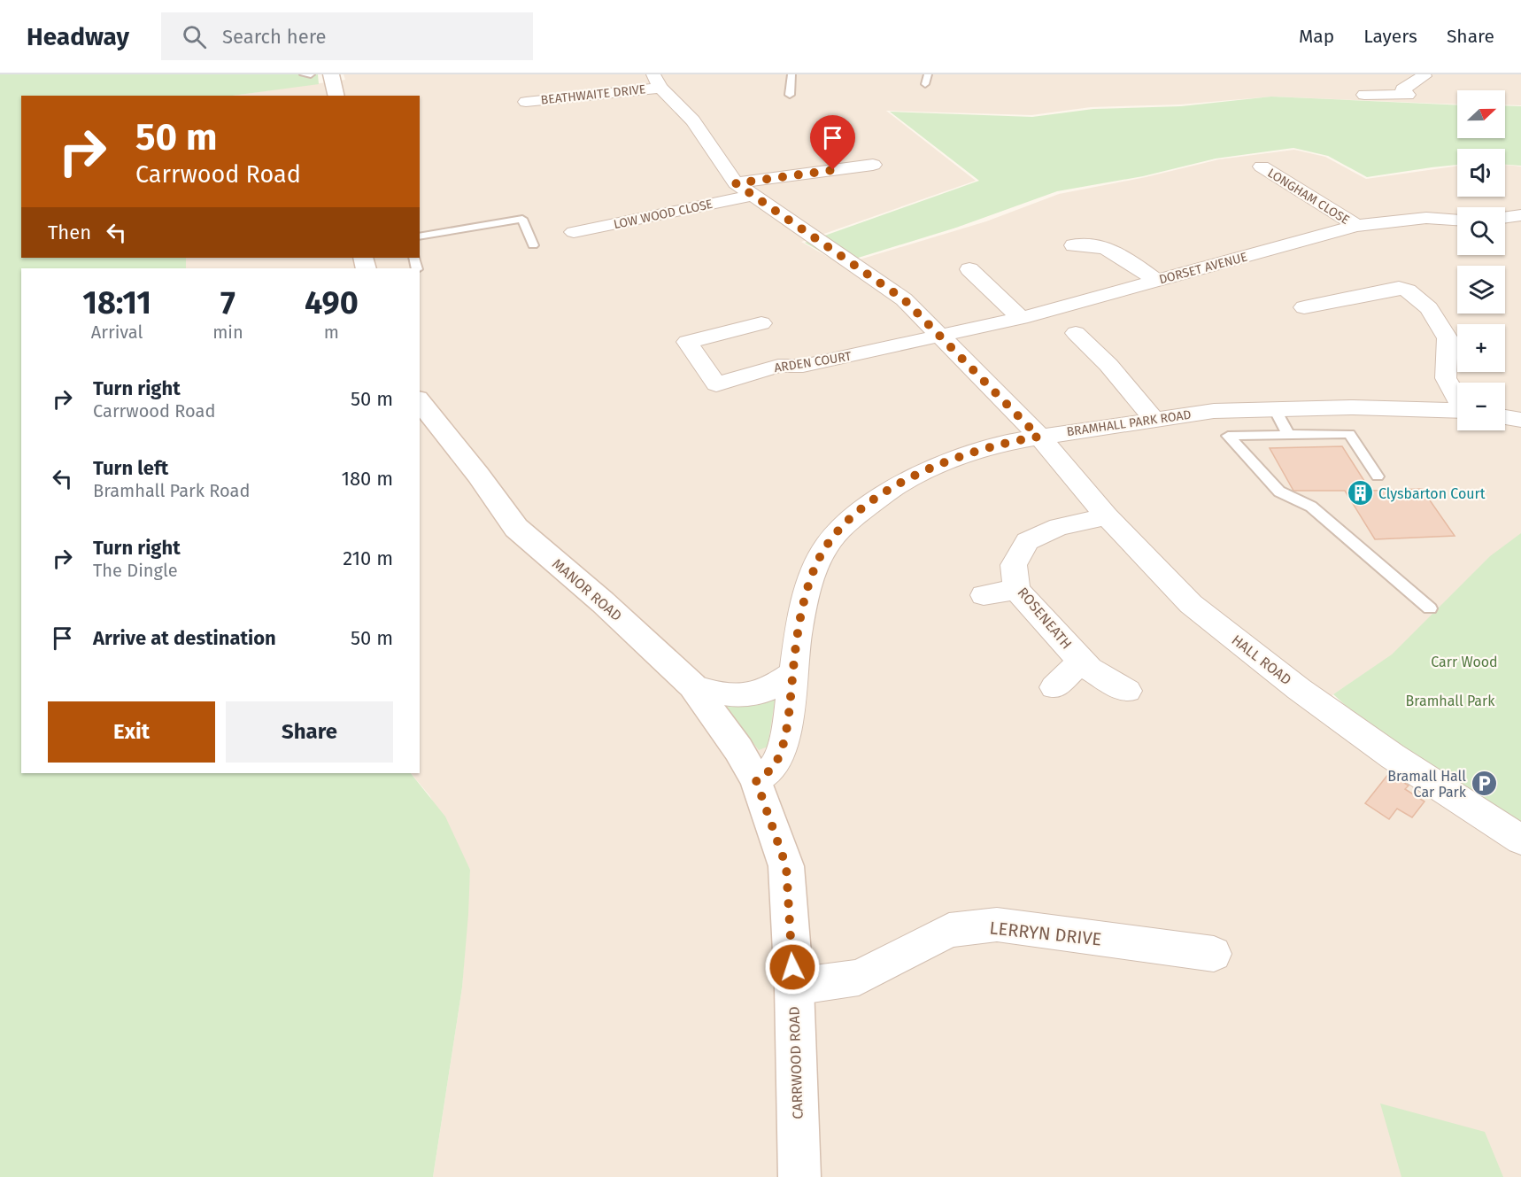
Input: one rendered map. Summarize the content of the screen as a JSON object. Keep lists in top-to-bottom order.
{
  "streets": {
    "street": [
      "BEATHWAITE DRIVE",
      "LONGHAM CLOSE",
      "LOW WOOD CLOSE",
      "DORSET AVENUE",
      "ARDEN COURT",
      "BRAMHALL PARK ROAD",
      "MANOR ROAD",
      "ROSENEATH",
      "HALL ROAD",
      "LERRYN DRIVE",
      "CARRWOOD ROAD"
    ]
  },
  "crossings": [
    ["LONGHAM CLOSE", "DORSET AVENUE"],
    ["DORSET AVENUE", "ARDEN COURT"],
    ["BRAMHALL PARK ROAD", "HALL ROAD"],
    ["MANOR ROAD", "CARRWOOD ROAD"],
    ["ROSENEATH", "HALL ROAD"],
    ["LERRYN DRIVE", "CARRWOOD ROAD"]
  ],
  "parks": ["Carr Wood", "Bramhall Park"],
  "places": {
    "building": ["Clysbarton Court"],
    "parking": ["Bramall Hall Car Park"]
  },
  "north": "right",
  "page": {
    "header": "Headway",
    "search": "Search here",
    "nav": ["Map", "Layers", "Share"],
    "map_buttons": ["+", "−"],
    "turn": ["50 m", "Carrwood Road"],
    "then": "Then",
    "eta": [
      "18:11",
      "Arrival",
      "7",
      "min",
      "490",
      "m"
    ],
    "list": [
      {
        "name": "Turn right",
        "note": "Carrwood Road",
        "value": "50 m"
      },
      {
        "name": "Turn left",
        "note": "Bramhall Park Road",
        "value": "180 m"
      },
      {
        "name": "Turn right",
        "note": "The Dingle",
        "value": "210 m"
      },
      {
        "name": "Arrive at destination",
        "value": "50 m"
      }
    ],
    "buttons": ["Exit", "Share"]
  }
}
